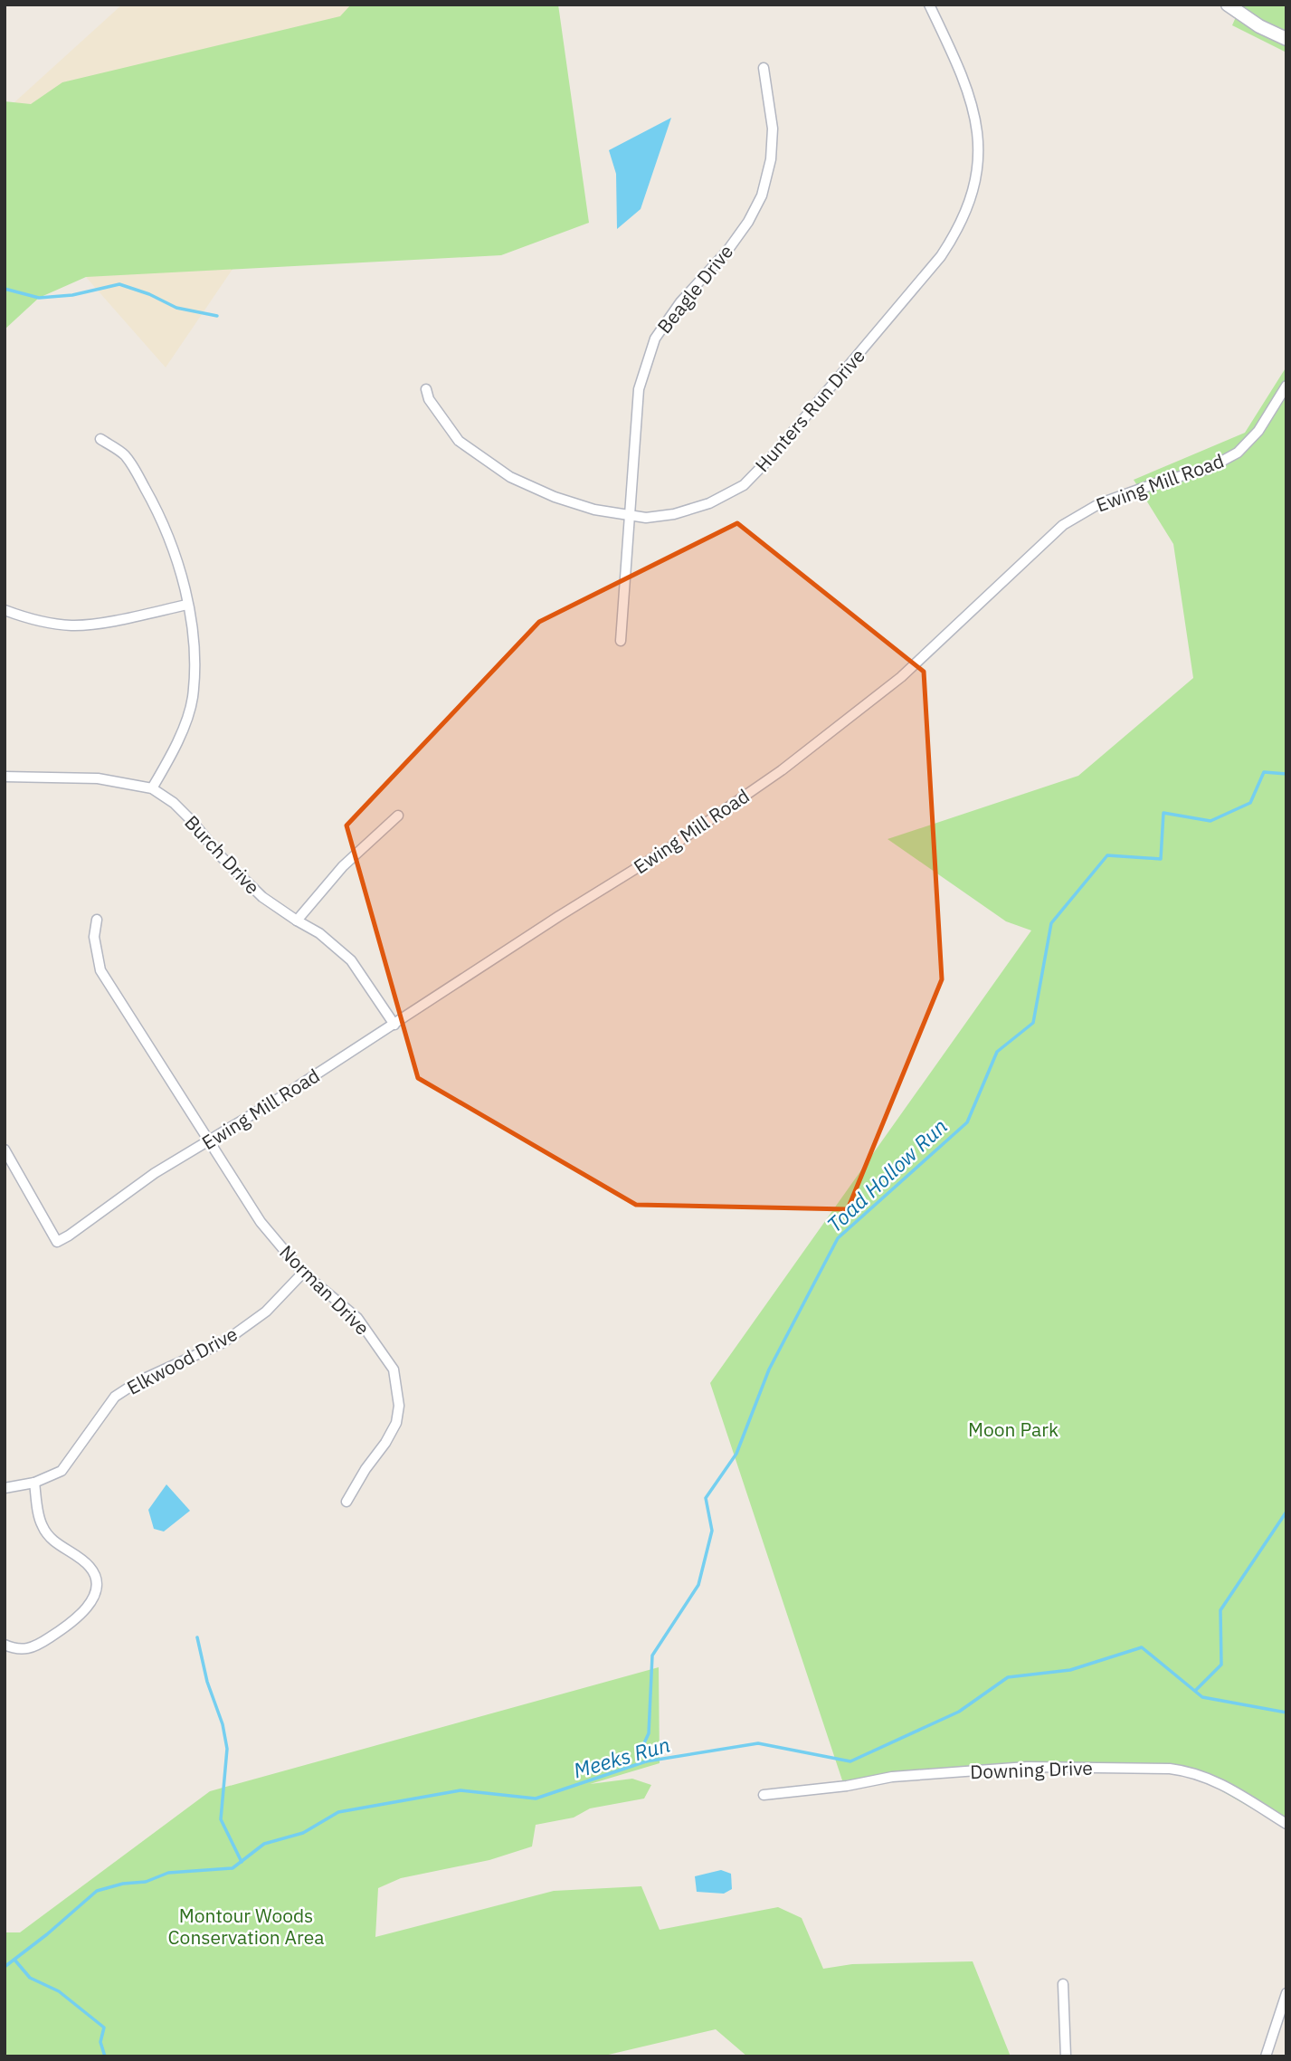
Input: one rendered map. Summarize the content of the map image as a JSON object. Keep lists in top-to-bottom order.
{
  "streets": {
    "street": [
      "Beagle Drive",
      "Hunters Run Drive",
      "Ewing Mill Road",
      "Burch Drive",
      "Norman Drive",
      "Elkwood Drive",
      "Downing Drive"
    ]
  },
  "crossings": [
    ["Beagle Drive", "Hunters Run Drive"],
    ["Ewing Mill Road", "Burch Drive"],
    ["Ewing Mill Road", "Norman Drive"],
    ["Norman Drive", "Elkwood Drive"]
  ],
  "water": ["Toad Hollow Run", "Meeks Run"],
  "parks": ["Moon Park", "Montour Woods Conservation Area"]
}
